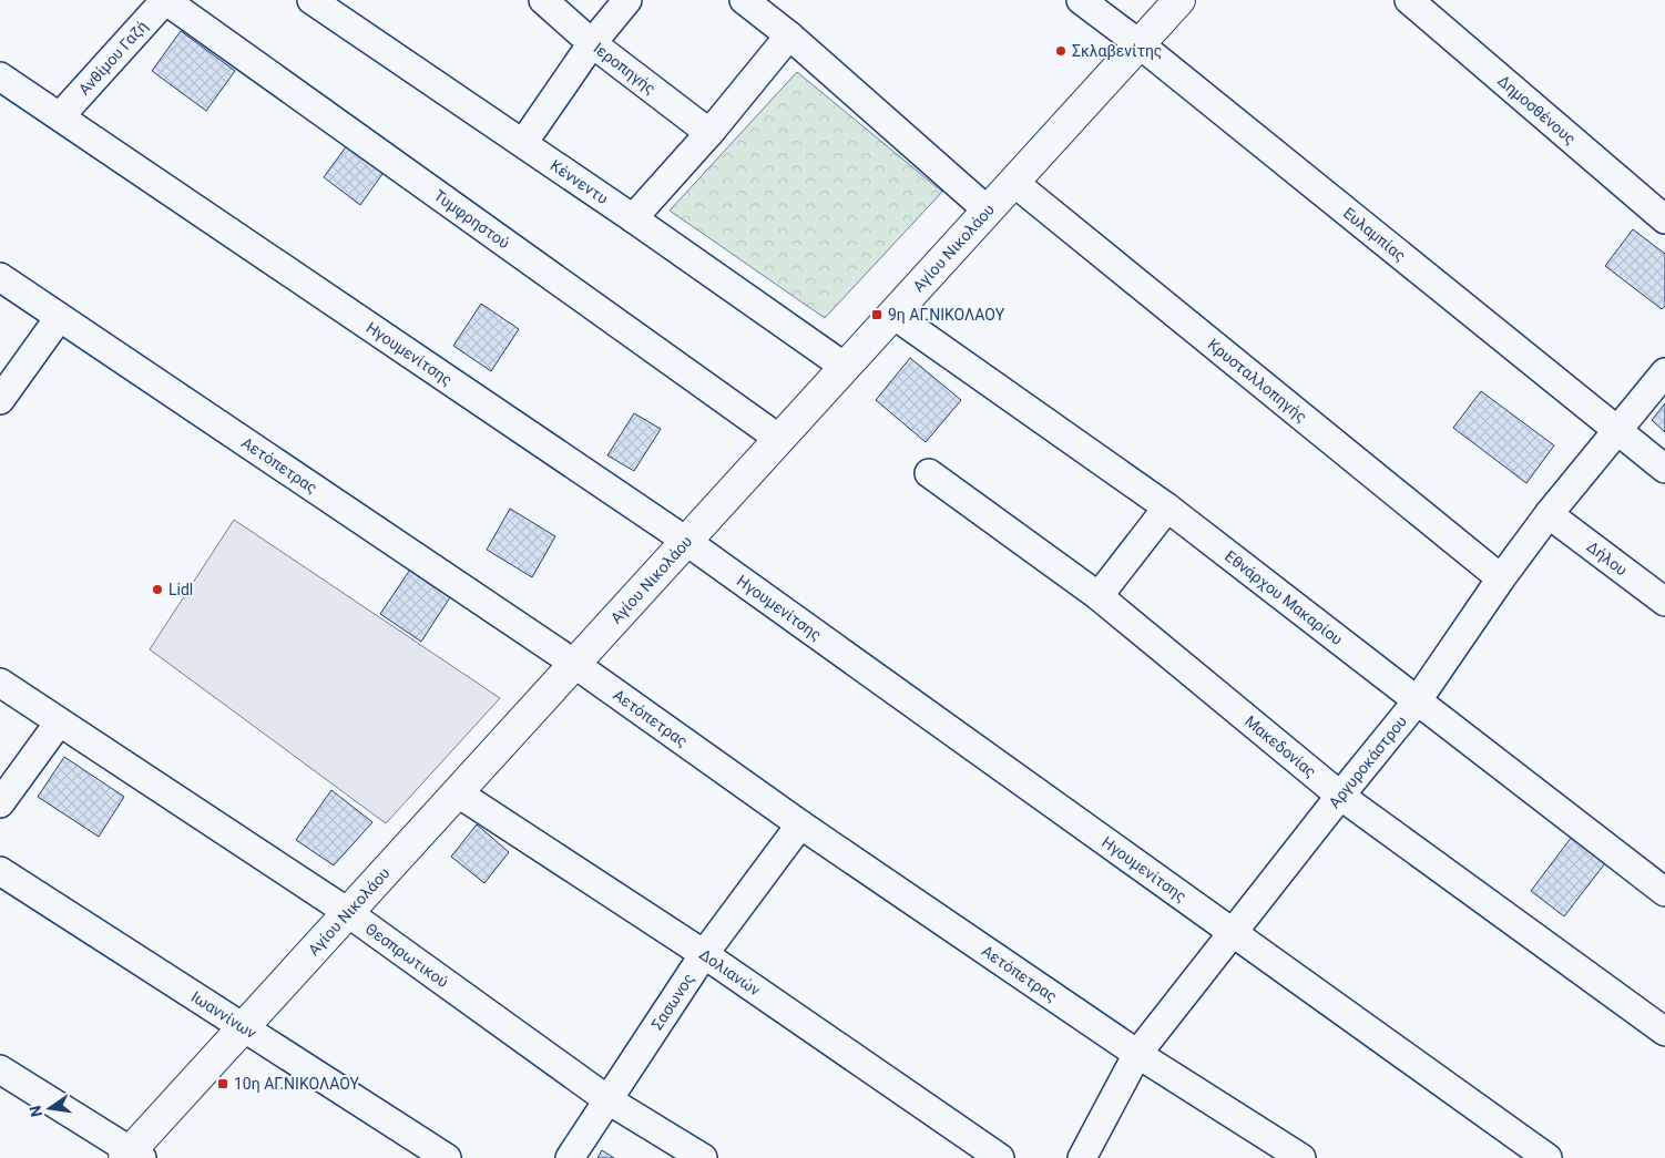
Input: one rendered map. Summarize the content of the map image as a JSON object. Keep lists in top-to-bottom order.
{
  "streets": {
    "street": [
      "Ανθίμου Γαζή",
      "Ιεροπηγής",
      "Δημοσθένους",
      "Κέννεντυ",
      "Τυμφρηστού",
      "Ευλαμπίας",
      "Αγίου Νικολάου",
      "Ηγουμενίτσης",
      "Κρυσταλλοπηγής",
      "Αετόπετρας",
      "Δήλου",
      "Εθνάρχου Μακαρίου",
      "Μακεδονίας",
      "Αργυροκάστρου",
      "Θεσπρωτικού",
      "Δολιανών",
      "Σασωνος",
      "Ιωαννίνων"
    ]
  },
  "crossings": [
    ["Ανθίμου Γαζή", "Τυμφρηστού"],
    ["Ανθίμου Γαζή", "Ηγουμενίτσης"],
    ["Κέννεντυ", "Αγίου Νικολάου"],
    ["Τυμφρηστού", "Αγίου Νικολάου"],
    ["Ευλαμπίας", "Αγίου Νικολάου"],
    ["Ευλαμπίας", "Αργυροκάστρου"],
    ["Αγίου Νικολάου", "Ηγουμενίτσης"],
    ["Αγίου Νικολάου", "Κρυσταλλοπηγής"],
    ["Αγίου Νικολάου", "Αετόπετρας"],
    ["Αγίου Νικολάου", "Εθνάρχου Μακαρίου"],
    ["Αγίου Νικολάου", "Θεσπρωτικού"],
    ["Αγίου Νικολάου", "Δολιανών"],
    ["Αγίου Νικολάου", "Ιωαννίνων"],
    ["Ηγουμενίτσης", "Αργυροκάστρου"],
    ["Κρυσταλλοπηγής", "Αργυροκάστρου"],
    ["Αετόπετρας", "Αργυροκάστρου"],
    ["Αετόπετρας", "Σασωνος"],
    ["Δήλου", "Αργυροκάστρου"],
    ["Εθνάρχου Μακαρίου", "Αργυροκάστρου"],
    ["Μακεδονίας", "Αργυροκάστρου"],
    ["Θεσπρωτικού", "Σασωνος"],
    ["Δολιανών", "Σασωνος"]
  ],
  "places": {
    "other": ["Σκλαβενίτης", "Lidl"],
    "transit": ["9η ΑΓ.ΝΙΚΟΛΑΟΥ", "10η ΑΓ.ΝΙΚΟΛΑΟΥ"]
  },
  "north": "left"
}
